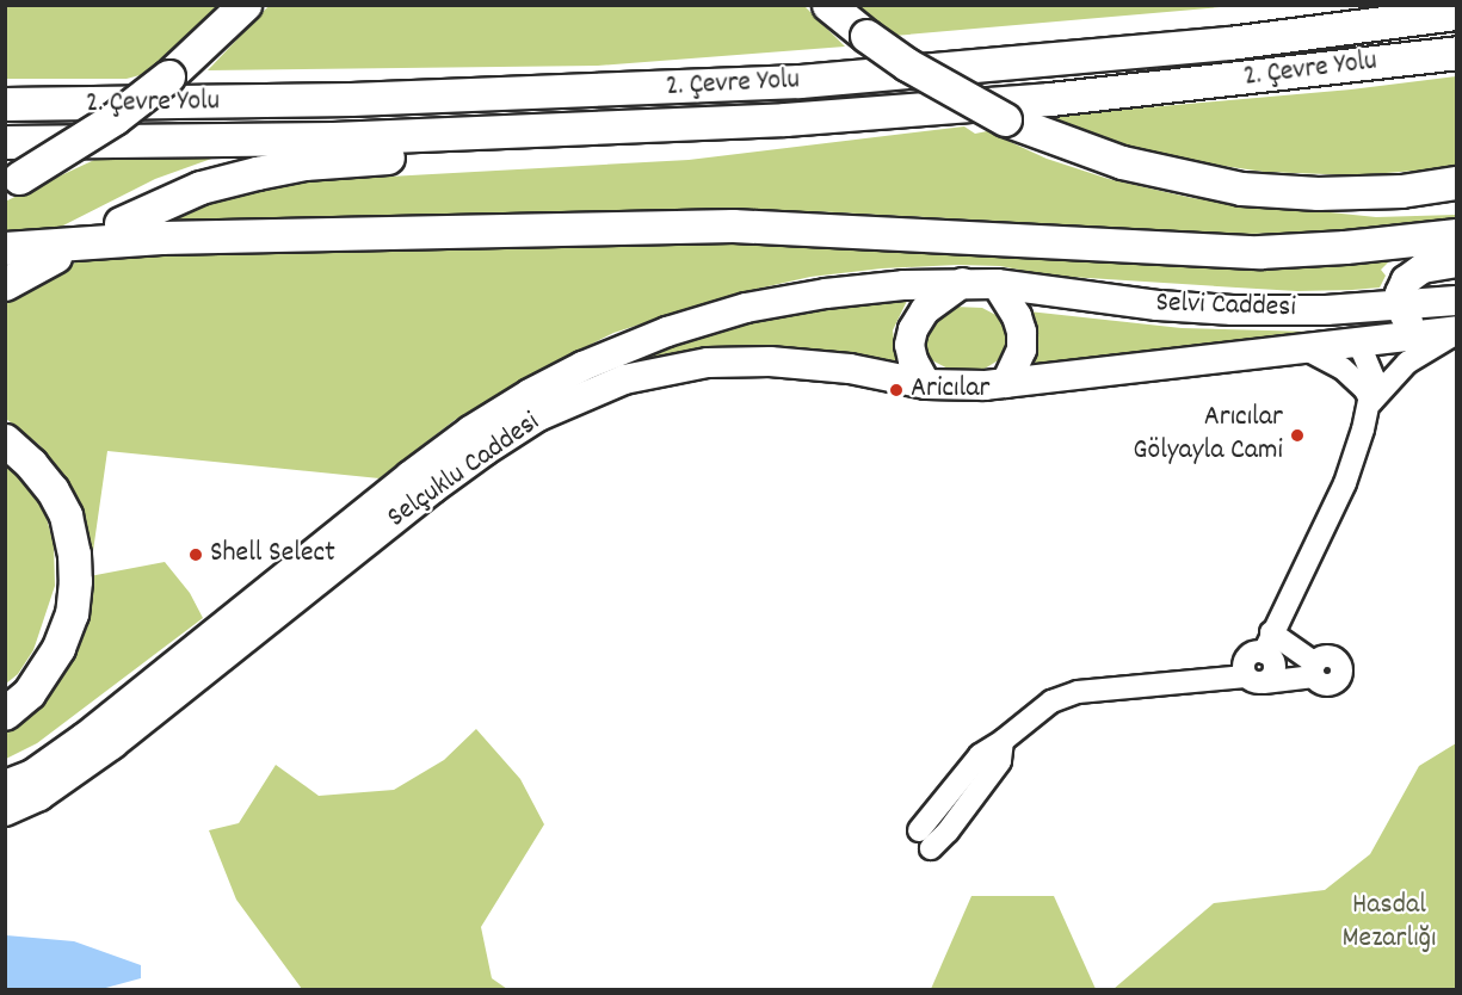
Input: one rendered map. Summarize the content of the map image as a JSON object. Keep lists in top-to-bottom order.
{
  "streets": {
    "highway": ["2. Çevre Yolu"],
    "main road": ["Selvi Caddesi", "Selçuklu Caddesi"]
  },
  "crossings": [
    ["Selvi Caddesi", "Selçuklu Caddesi"]
  ],
  "parks": ["Hasdal Mezarlığı"],
  "places": ["Aricılar", "Arıcılar Gölyayla Cami", "Shell Select"]
}
